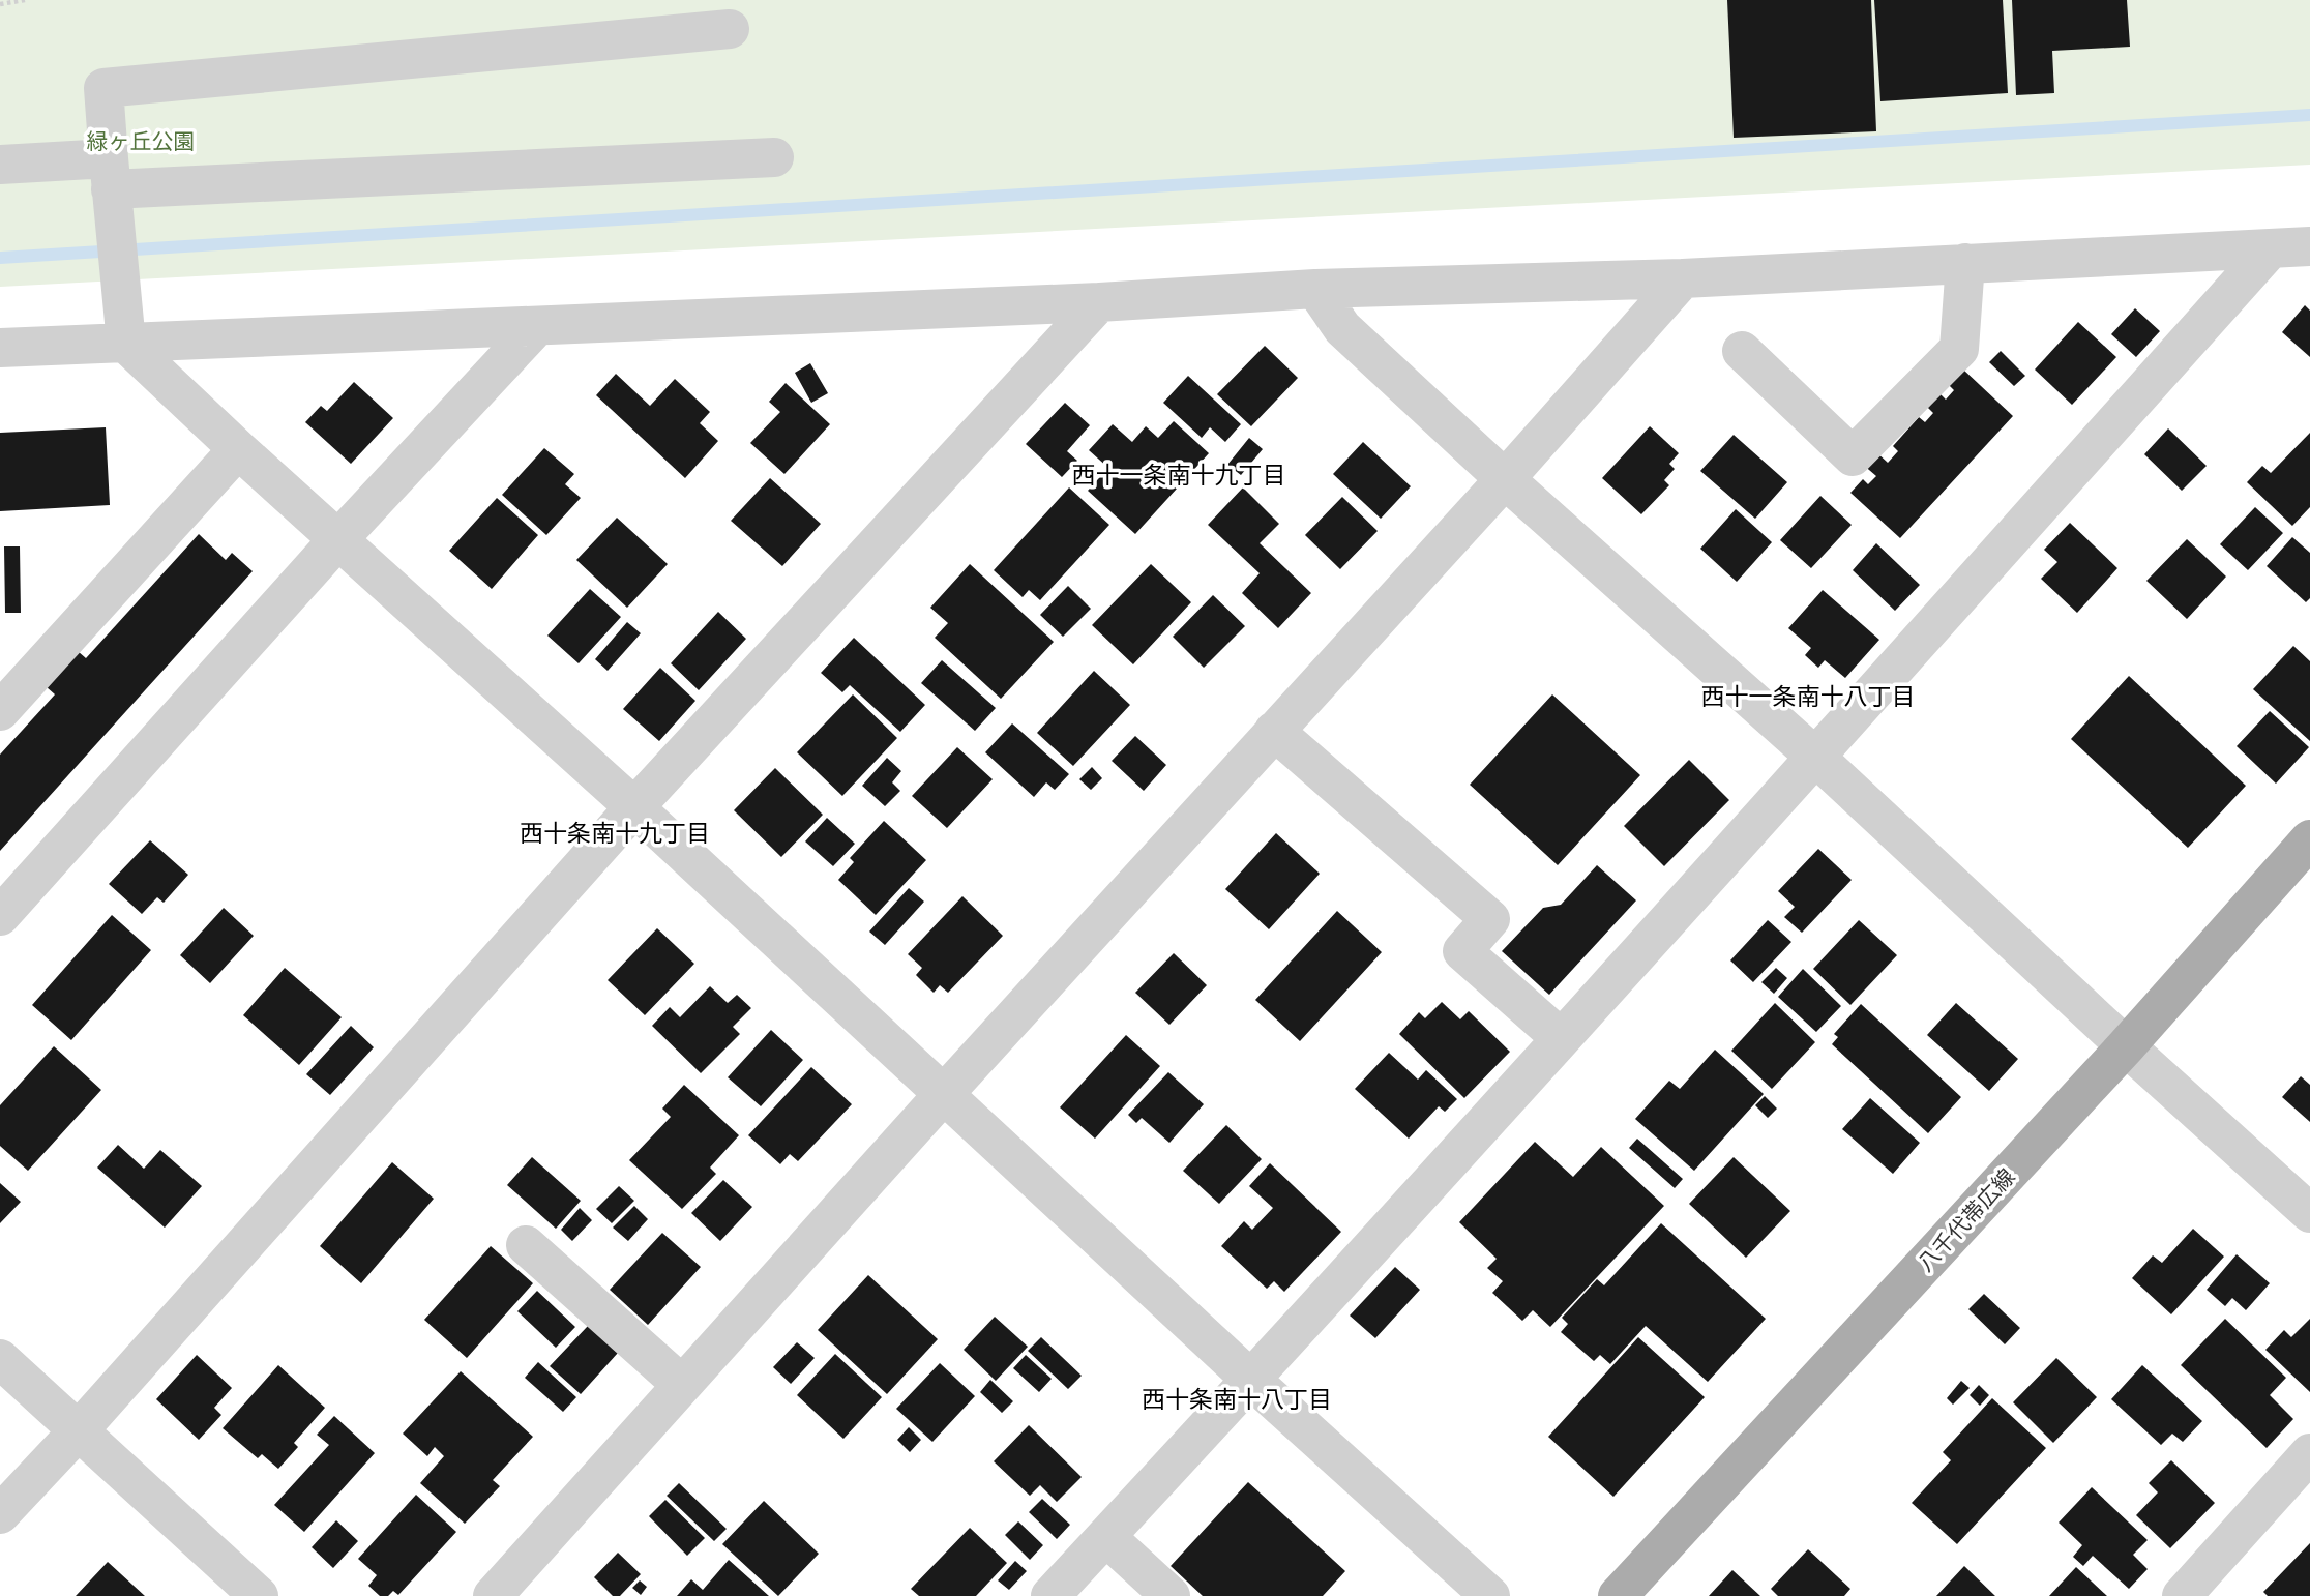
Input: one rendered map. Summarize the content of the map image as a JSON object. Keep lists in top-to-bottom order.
{
  "streets": {
    "main road": ["八千代帯広線"]
  },
  "districts": [
    "西十一条南十九丁目",
    "西十一条南十八丁目",
    "西十条南十九丁目",
    "西十条南十八丁目"
  ],
  "parks": ["緑ヶ丘公園"]
}
